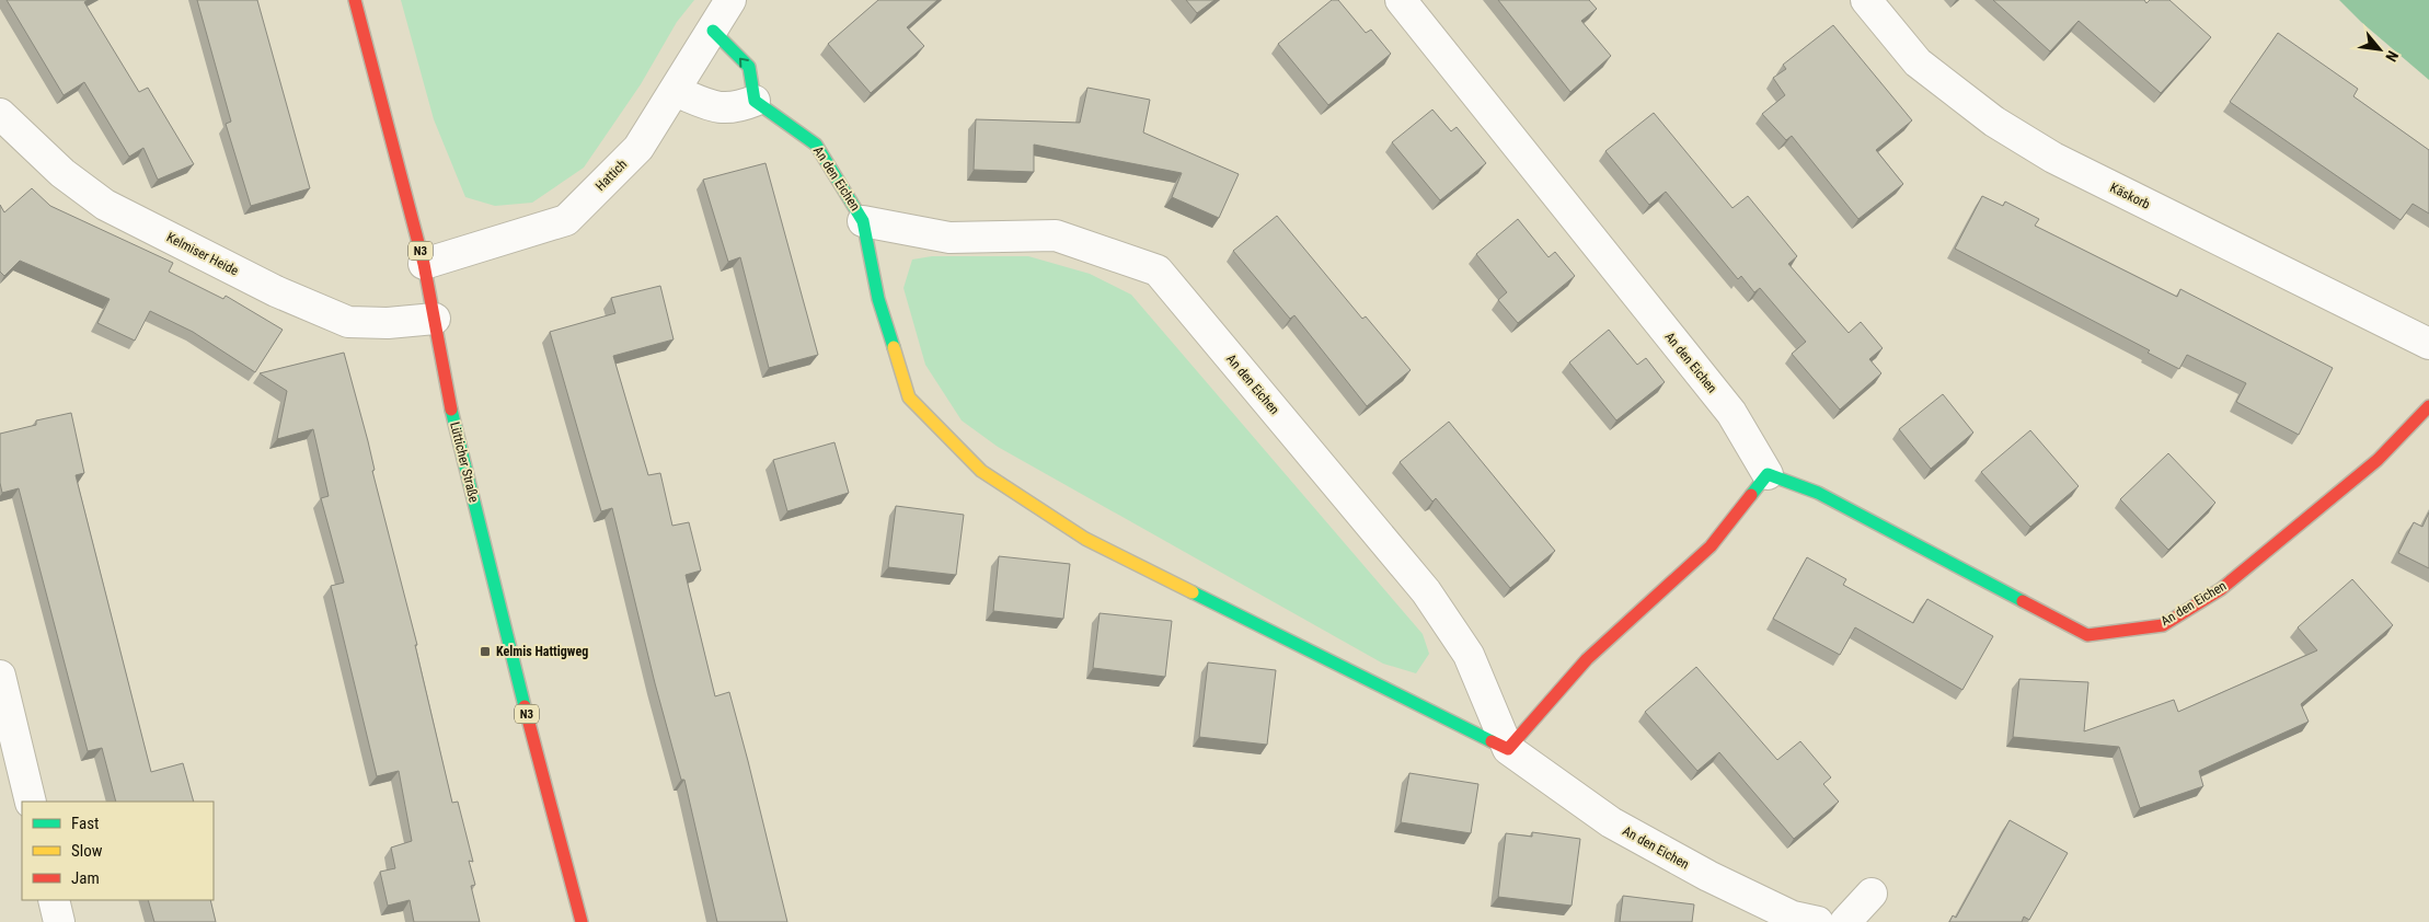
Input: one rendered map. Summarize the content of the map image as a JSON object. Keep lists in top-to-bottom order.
{
  "streets": {
    "street": [
      "Hattich",
      "An den Eichen",
      "Käskorb",
      "N3",
      "Kelmiser Heide",
      "Lütticher Straße"
    ]
  },
  "crossings": [
    ["Hattich", "Lütticher Straße"],
    ["Kelmiser Heide", "Lütticher Straße"]
  ],
  "places": {
    "transit": ["Kelmis Hattigweg"]
  },
  "legend": ["Fast", "Slow", "Jam"],
  "north": "bottom right"
}
